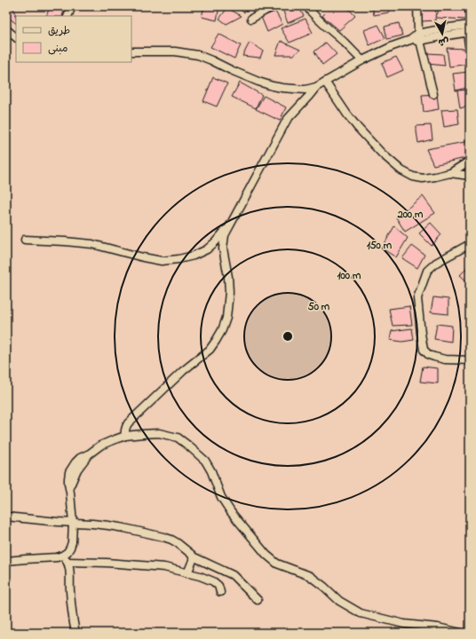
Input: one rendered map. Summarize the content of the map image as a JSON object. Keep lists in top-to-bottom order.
{
  "legend": ["طريق", "مبنى"],
  "north": "bottom",
  "rings": [
    "200 m",
    "150 m",
    "100 m",
    "50 m"
  ]
}
